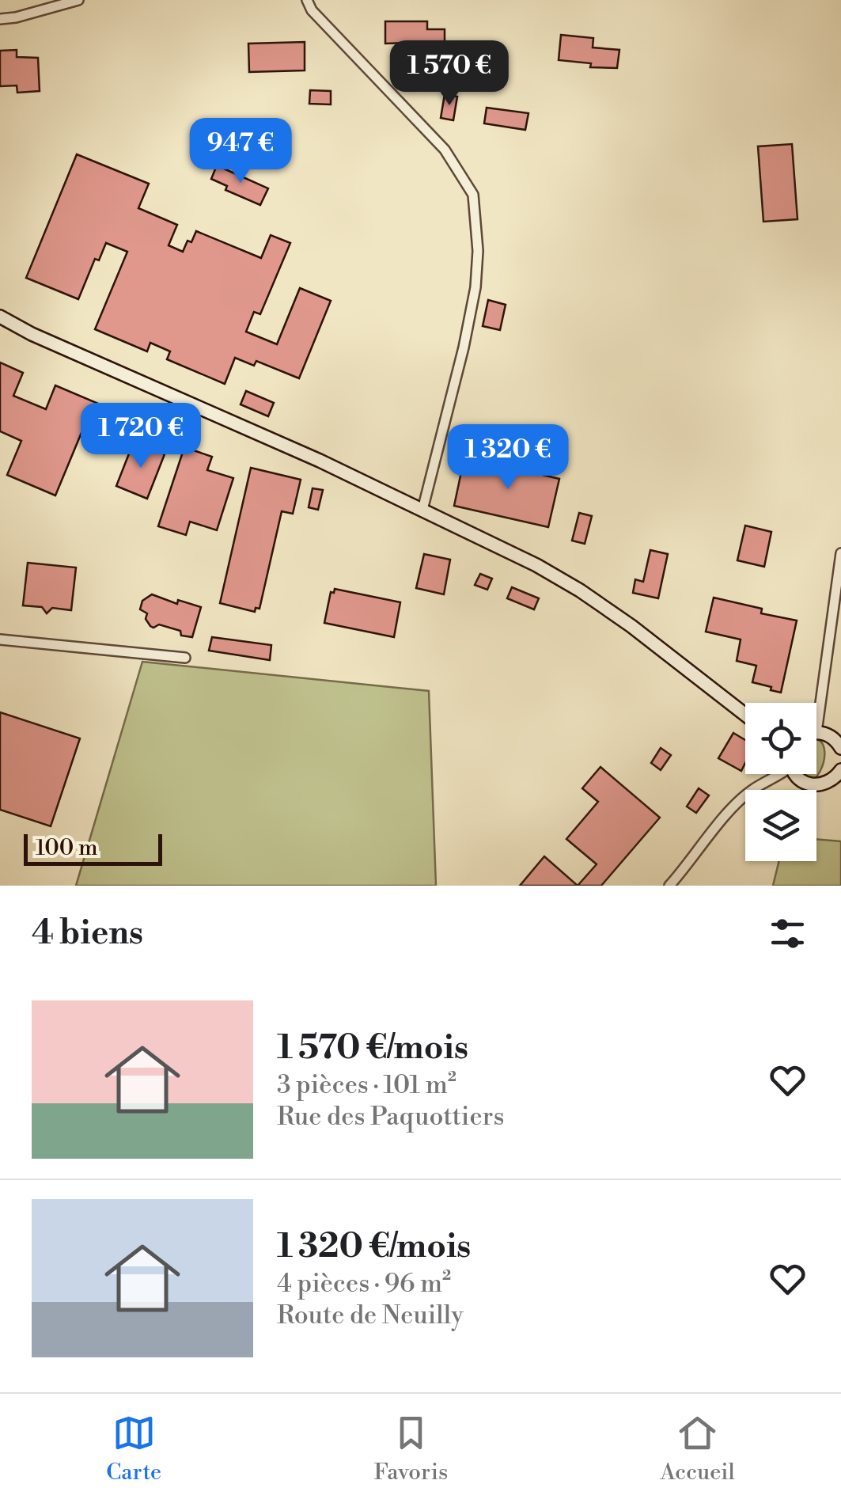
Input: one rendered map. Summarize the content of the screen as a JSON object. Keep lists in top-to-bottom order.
{
  "scale_bar": "100 m",
  "page": {
    "price": [
      "1 570 €",
      "947 €",
      "1 720 €",
      "1 320 €"
    ],
    "scale": "100 m",
    "heading": "4 biens",
    "list": [
      {
        "name": "1 570 €/mois",
        "note": "3 pièces · 101 m² · Rue des Paquottiers"
      },
      {
        "name": "1 320 €/mois",
        "note": "4 pièces · 96 m² · Route de Neuilly"
      }
    ],
    "tabs": ["Carte", "Favoris", "Accueil"]
  }
}
